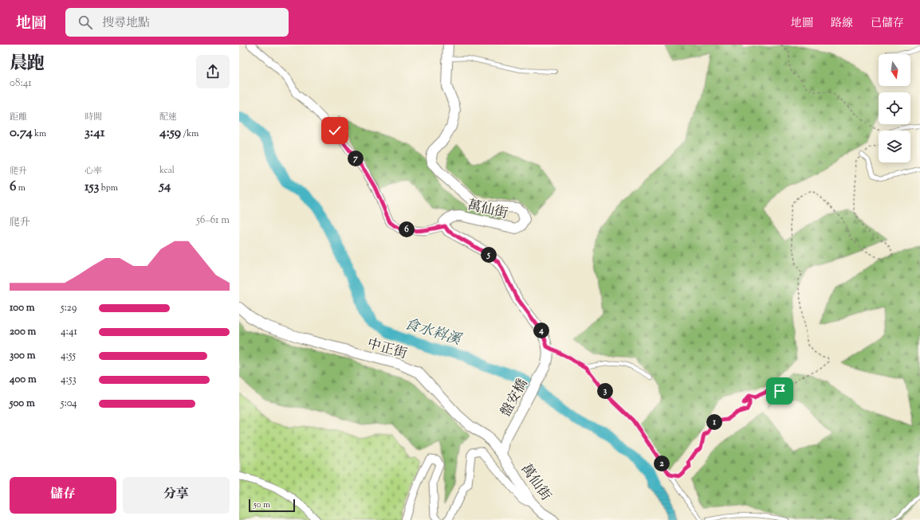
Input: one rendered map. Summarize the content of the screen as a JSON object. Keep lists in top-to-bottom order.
{
  "streets": {
    "street": ["萬仙街", "中正街", "盤安橋"]
  },
  "crossings": [
    ["萬仙街", "中正街"],
    ["萬仙街", "盤安橋"],
    ["中正街", "盤安橋"]
  ],
  "water": ["食水嵙溪"],
  "scale_bar": "50 m",
  "north": "bottom",
  "page": {
    "header": "地圖",
    "search": "搜尋地點",
    "nav": ["地圖", "路線", "已儲存"],
    "heading": ["晨跑", "08:41"],
    "stats": [
      ["距離", "0.74 km"],
      ["時間", "3:41"],
      ["配速", "4:59 /km"],
      ["爬升", "6 m"],
      ["心率", "153 bpm"],
      ["kcal", "54"]
    ],
    "pins": [
      "7",
      "6",
      "5",
      "4",
      "3",
      "1",
      "2"
    ],
    "chart": ["爬升", "56–61 m"],
    "list": [
      {
        "name": "100 m",
        "note": "5:29"
      },
      {
        "name": "200 m",
        "note": "4:41"
      },
      {
        "name": "300 m",
        "note": "4:55"
      },
      {
        "name": "400 m",
        "note": "4:53"
      },
      {
        "name": "500 m",
        "note": "5:04"
      }
    ],
    "buttons": ["儲存", "分享"],
    "scale": "50 m"
  }
}
